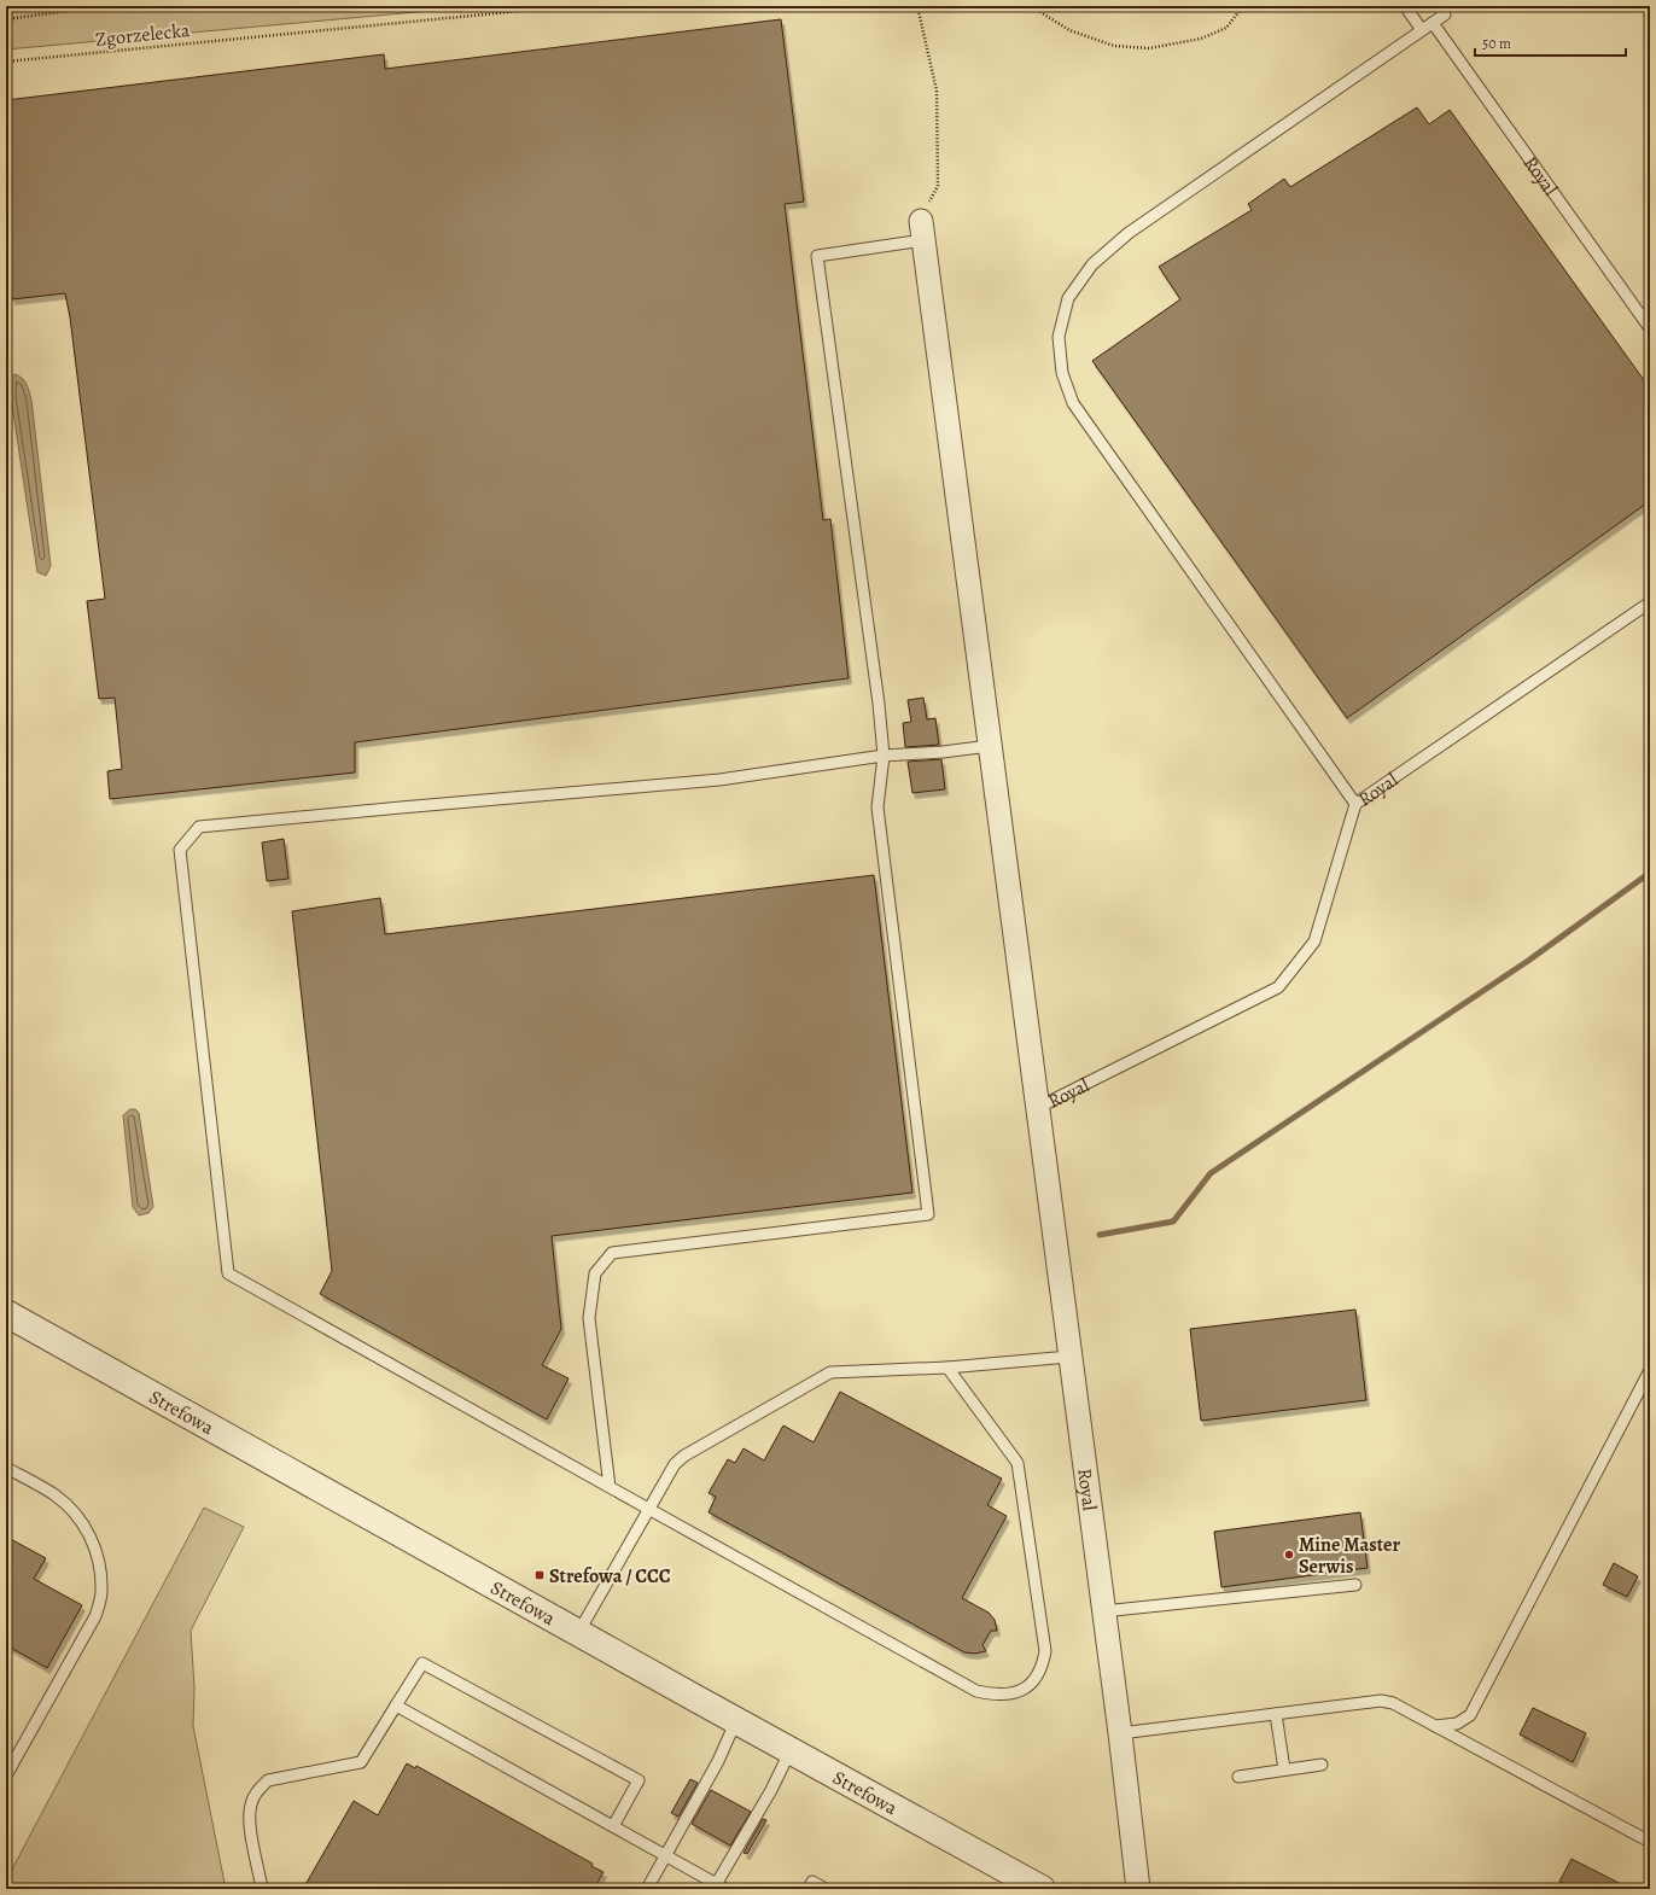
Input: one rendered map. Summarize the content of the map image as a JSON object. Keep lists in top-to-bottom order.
{
  "streets": {
    "street": ["Royal", "Strefowa"],
    "path": ["Zgorzelecka"]
  },
  "places": {
    "other": ["Mine Master Serwis"],
    "transit": ["Strefowa / CCC"]
  },
  "scale_bar": "50 m"
}
